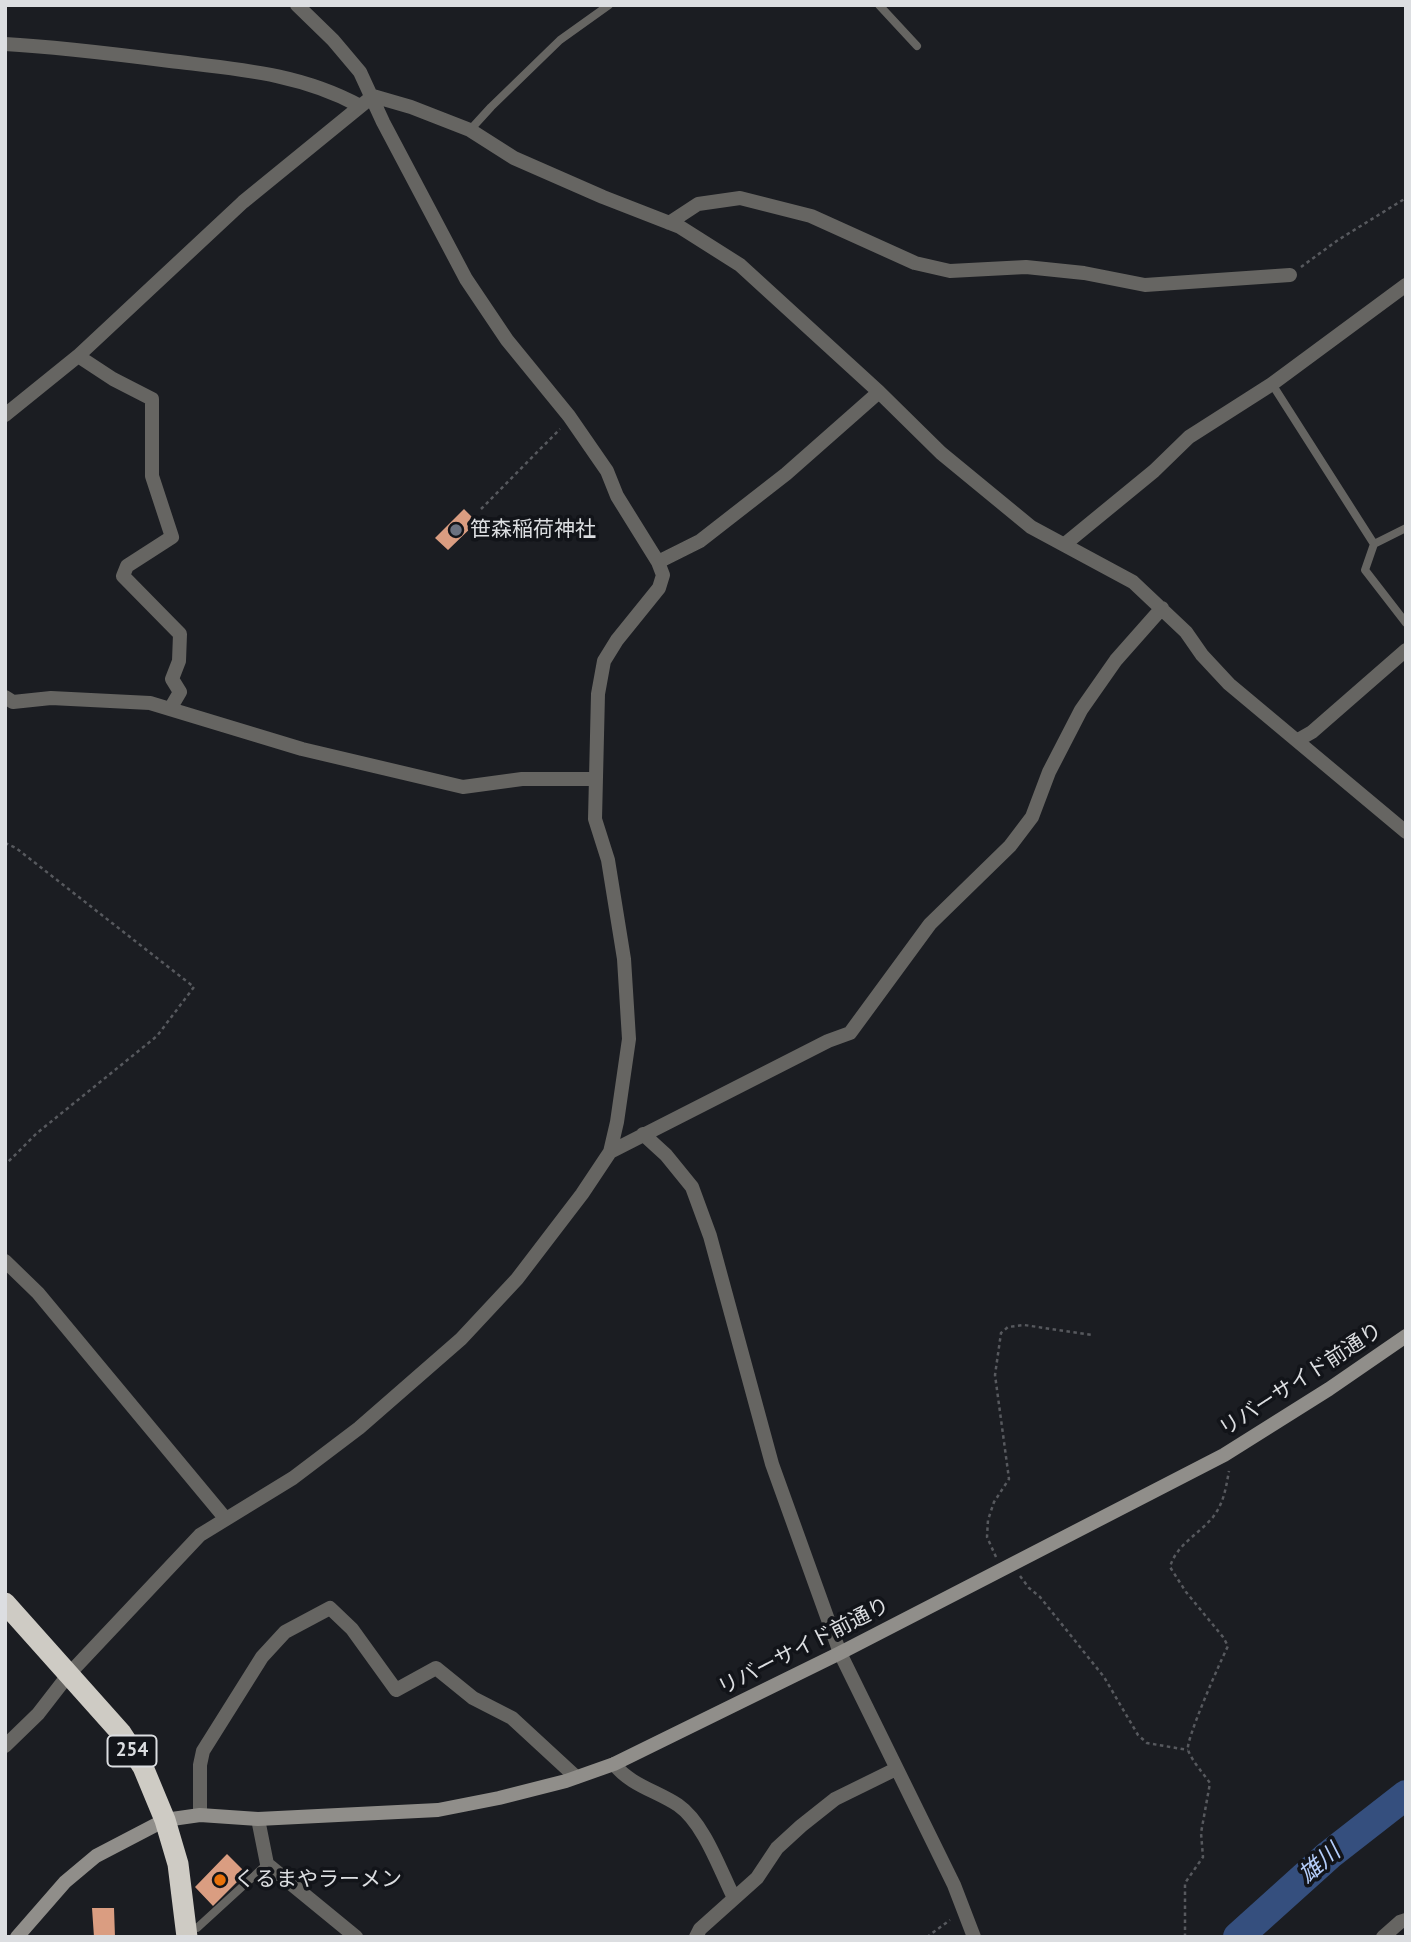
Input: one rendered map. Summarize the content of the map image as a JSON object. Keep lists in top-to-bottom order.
{
  "streets": {
    "highway": ["254"],
    "street": ["リバーサイド前通り"]
  },
  "crossings": [
    ["リバーサイド前通り", "254"]
  ],
  "water": ["雄川"],
  "places": ["笹森稲荷神社", "くるまやラーメン"]
}
